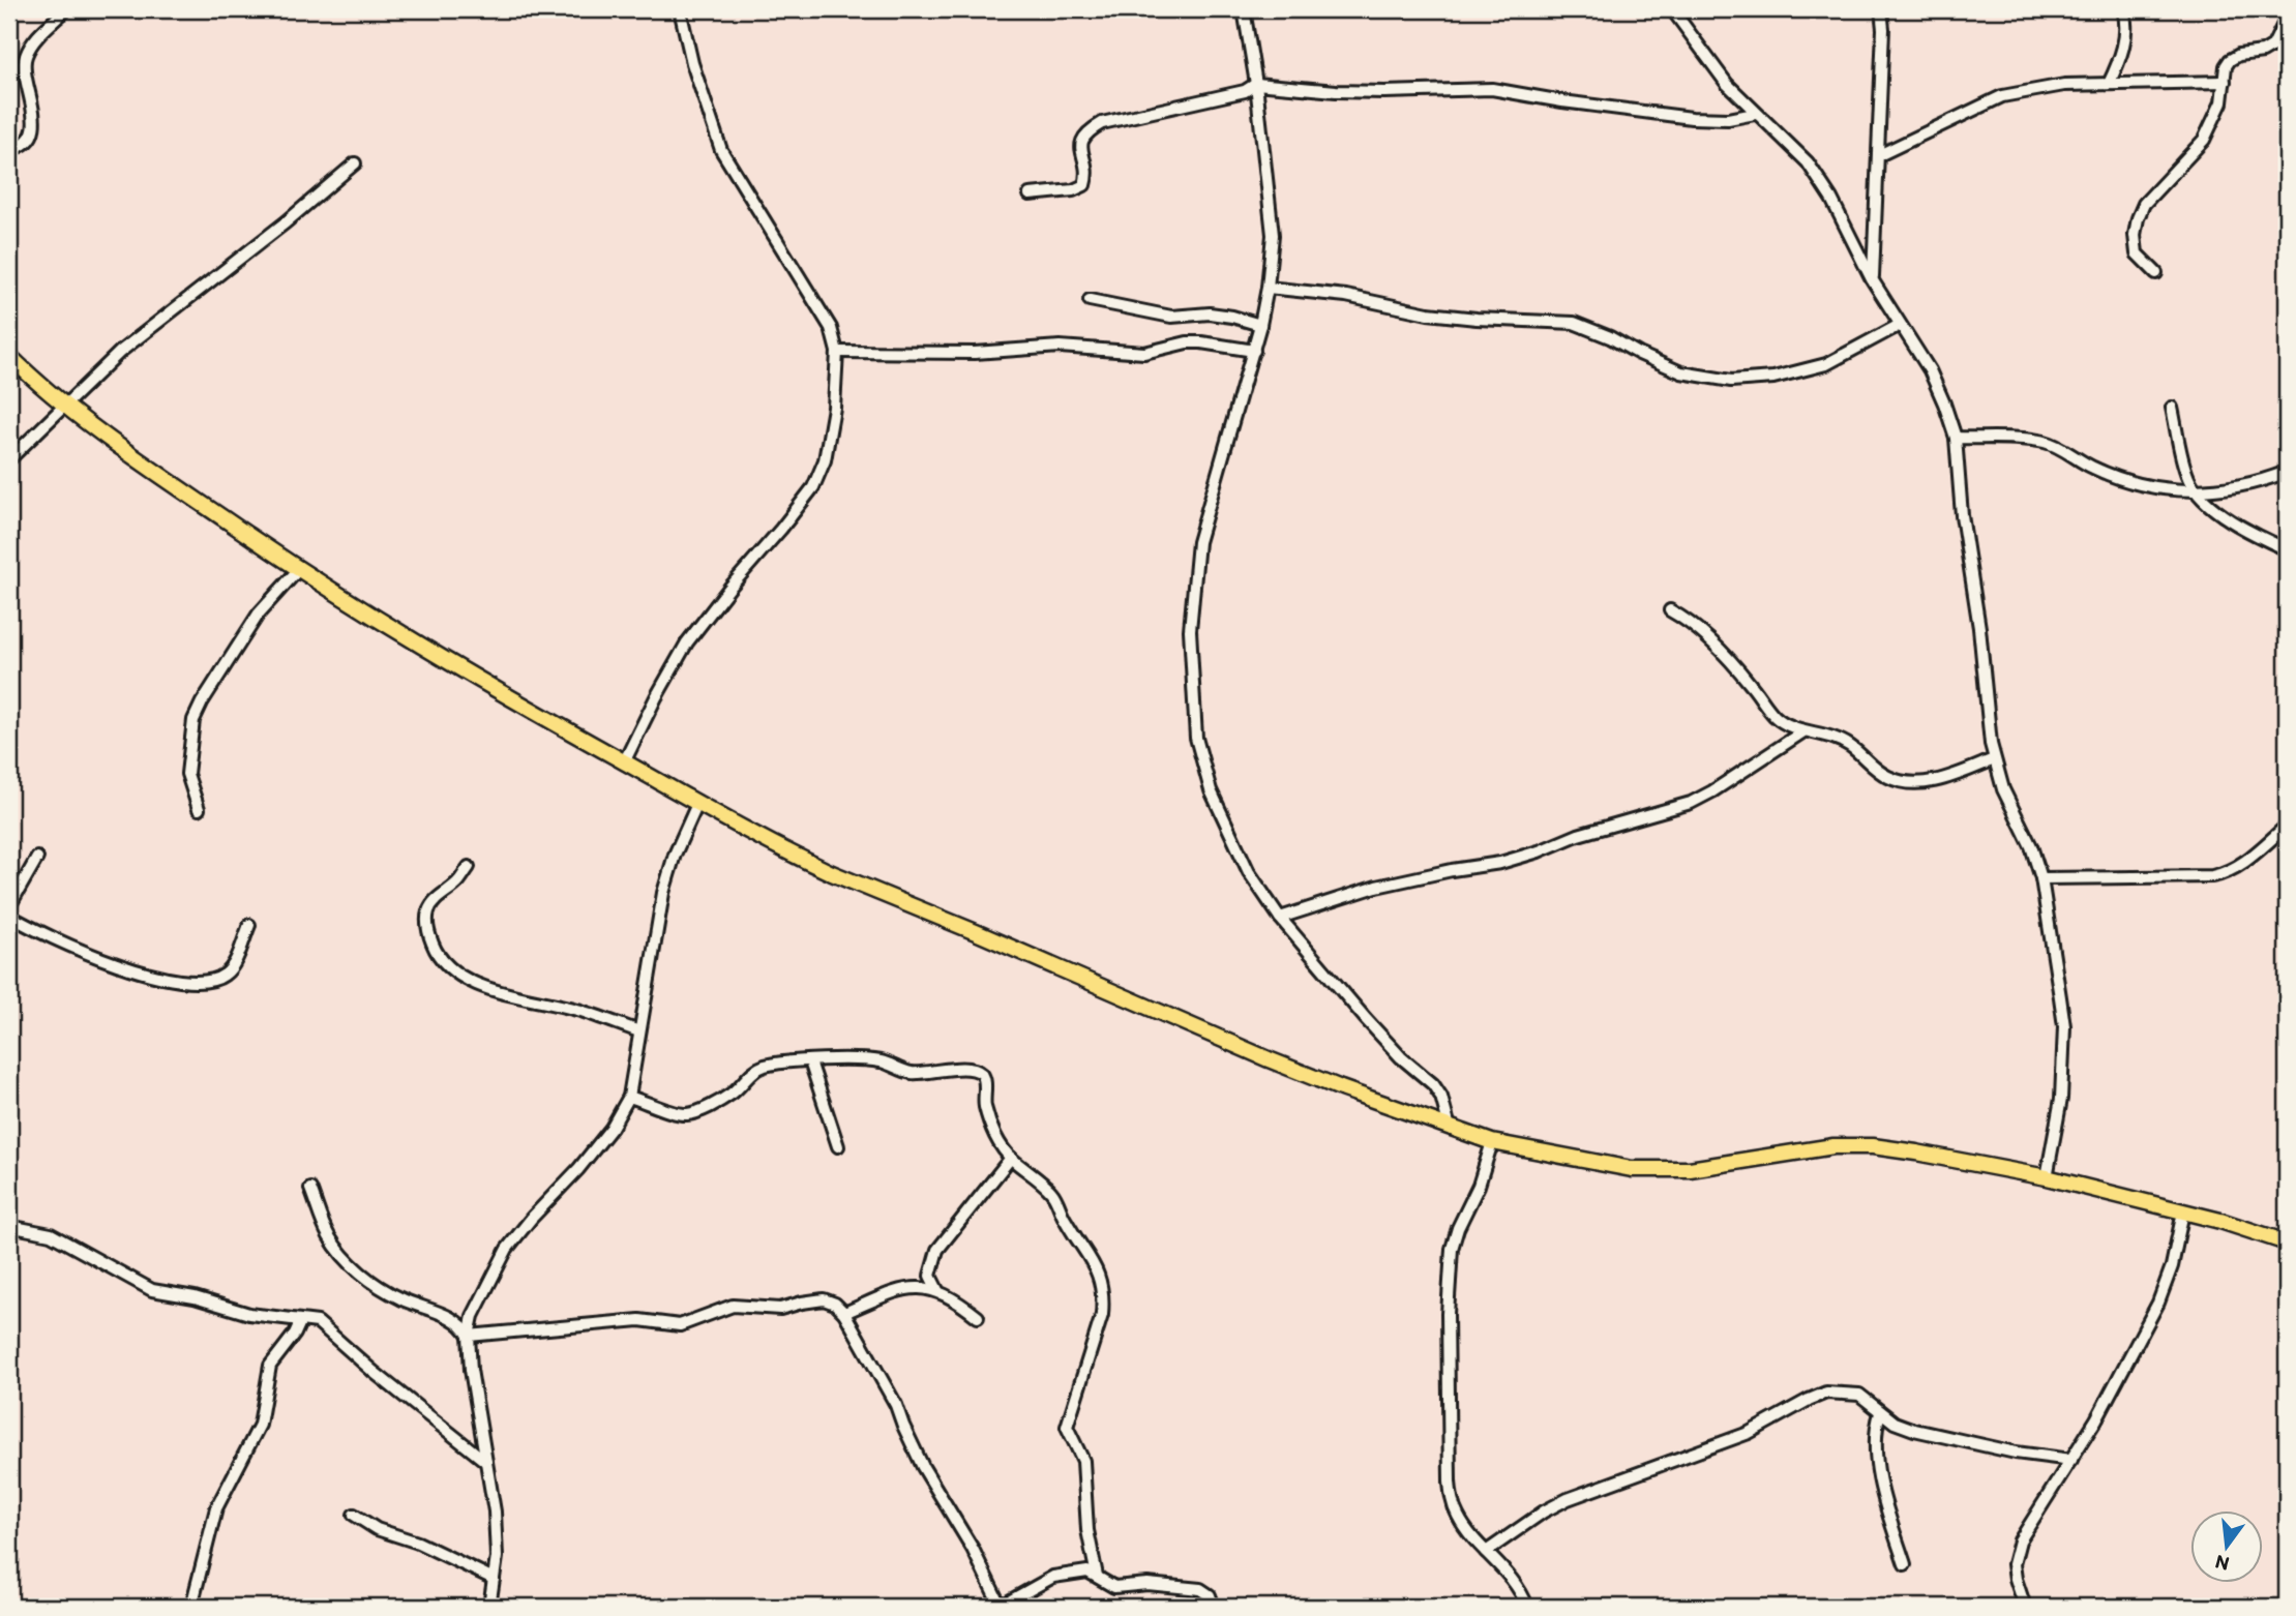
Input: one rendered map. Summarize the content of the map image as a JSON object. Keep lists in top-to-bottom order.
{
  "north": "bottom"
}
